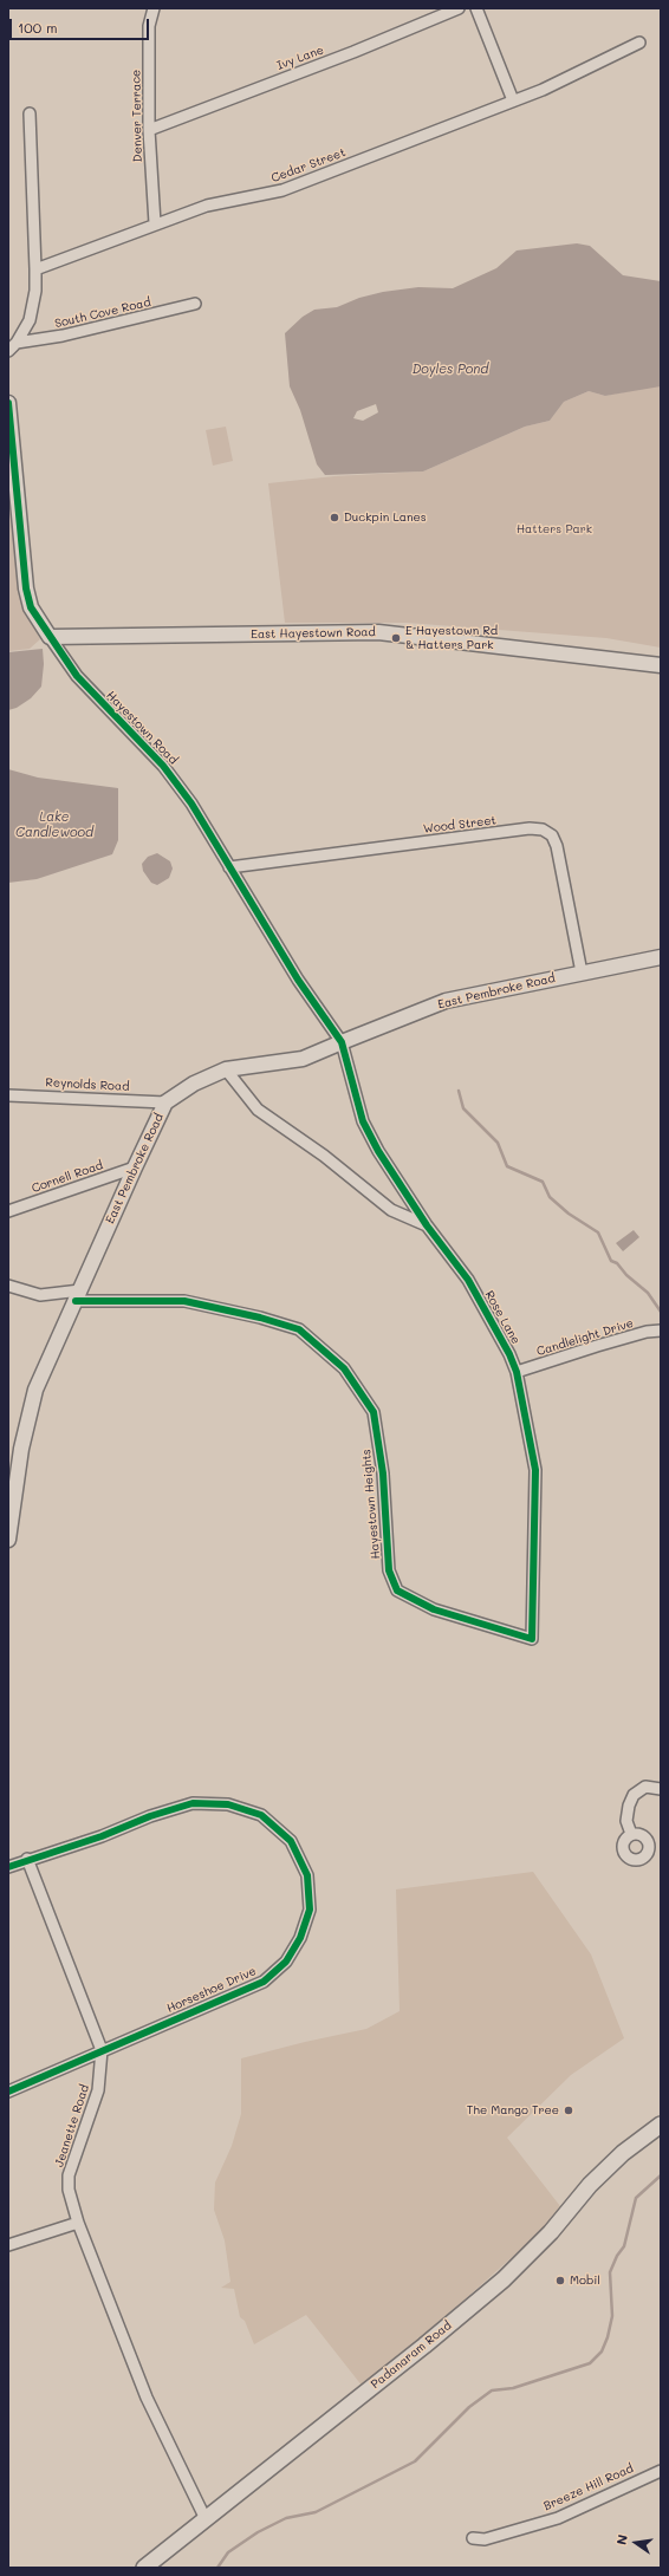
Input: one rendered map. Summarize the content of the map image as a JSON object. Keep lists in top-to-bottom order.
{
  "streets": {
    "main road": ["Padanaram Road"],
    "street": [
      "Ivy Lane",
      "Denver Terrace",
      "Cedar Street",
      "South Cove Road",
      "East Hayestown Road",
      "Hayestown Road",
      "Wood Street",
      "East Pembroke Road",
      "Reynolds Road",
      "Cornell Road",
      "Rose Lane",
      "Candlelight Drive",
      "Hayestown Heights",
      "Horseshoe Drive",
      "Jeanette Road",
      "Breeze Hill Road"
    ]
  },
  "crossings": [
    ["Ivy Lane", "Denver Terrace"],
    ["Denver Terrace", "Cedar Street"],
    ["East Hayestown Road", "Hayestown Road"],
    ["Hayestown Road", "Wood Street"],
    ["Hayestown Road", "East Pembroke Road"],
    ["Hayestown Road", "Rose Lane"],
    ["Wood Street", "East Pembroke Road"],
    ["East Pembroke Road", "Reynolds Road"],
    ["East Pembroke Road", "Cornell Road"],
    ["East Pembroke Road", "Rose Lane"],
    ["East Pembroke Road", "Hayestown Heights"],
    ["Rose Lane", "Candlelight Drive"],
    ["Rose Lane", "Hayestown Heights"],
    ["Horseshoe Drive", "Jeanette Road"],
    ["Jeanette Road", "Padanaram Road"]
  ],
  "water": ["Doyles Pond", "Lake Candlewood"],
  "parks": ["Hatters Park"],
  "places": [
    "Duckpin Lanes",
    "E Hayestown Rd & Hatters Park",
    "The Mango Tree",
    "Mobil"
  ],
  "scale_bar": "100 m",
  "north": "left"
}
